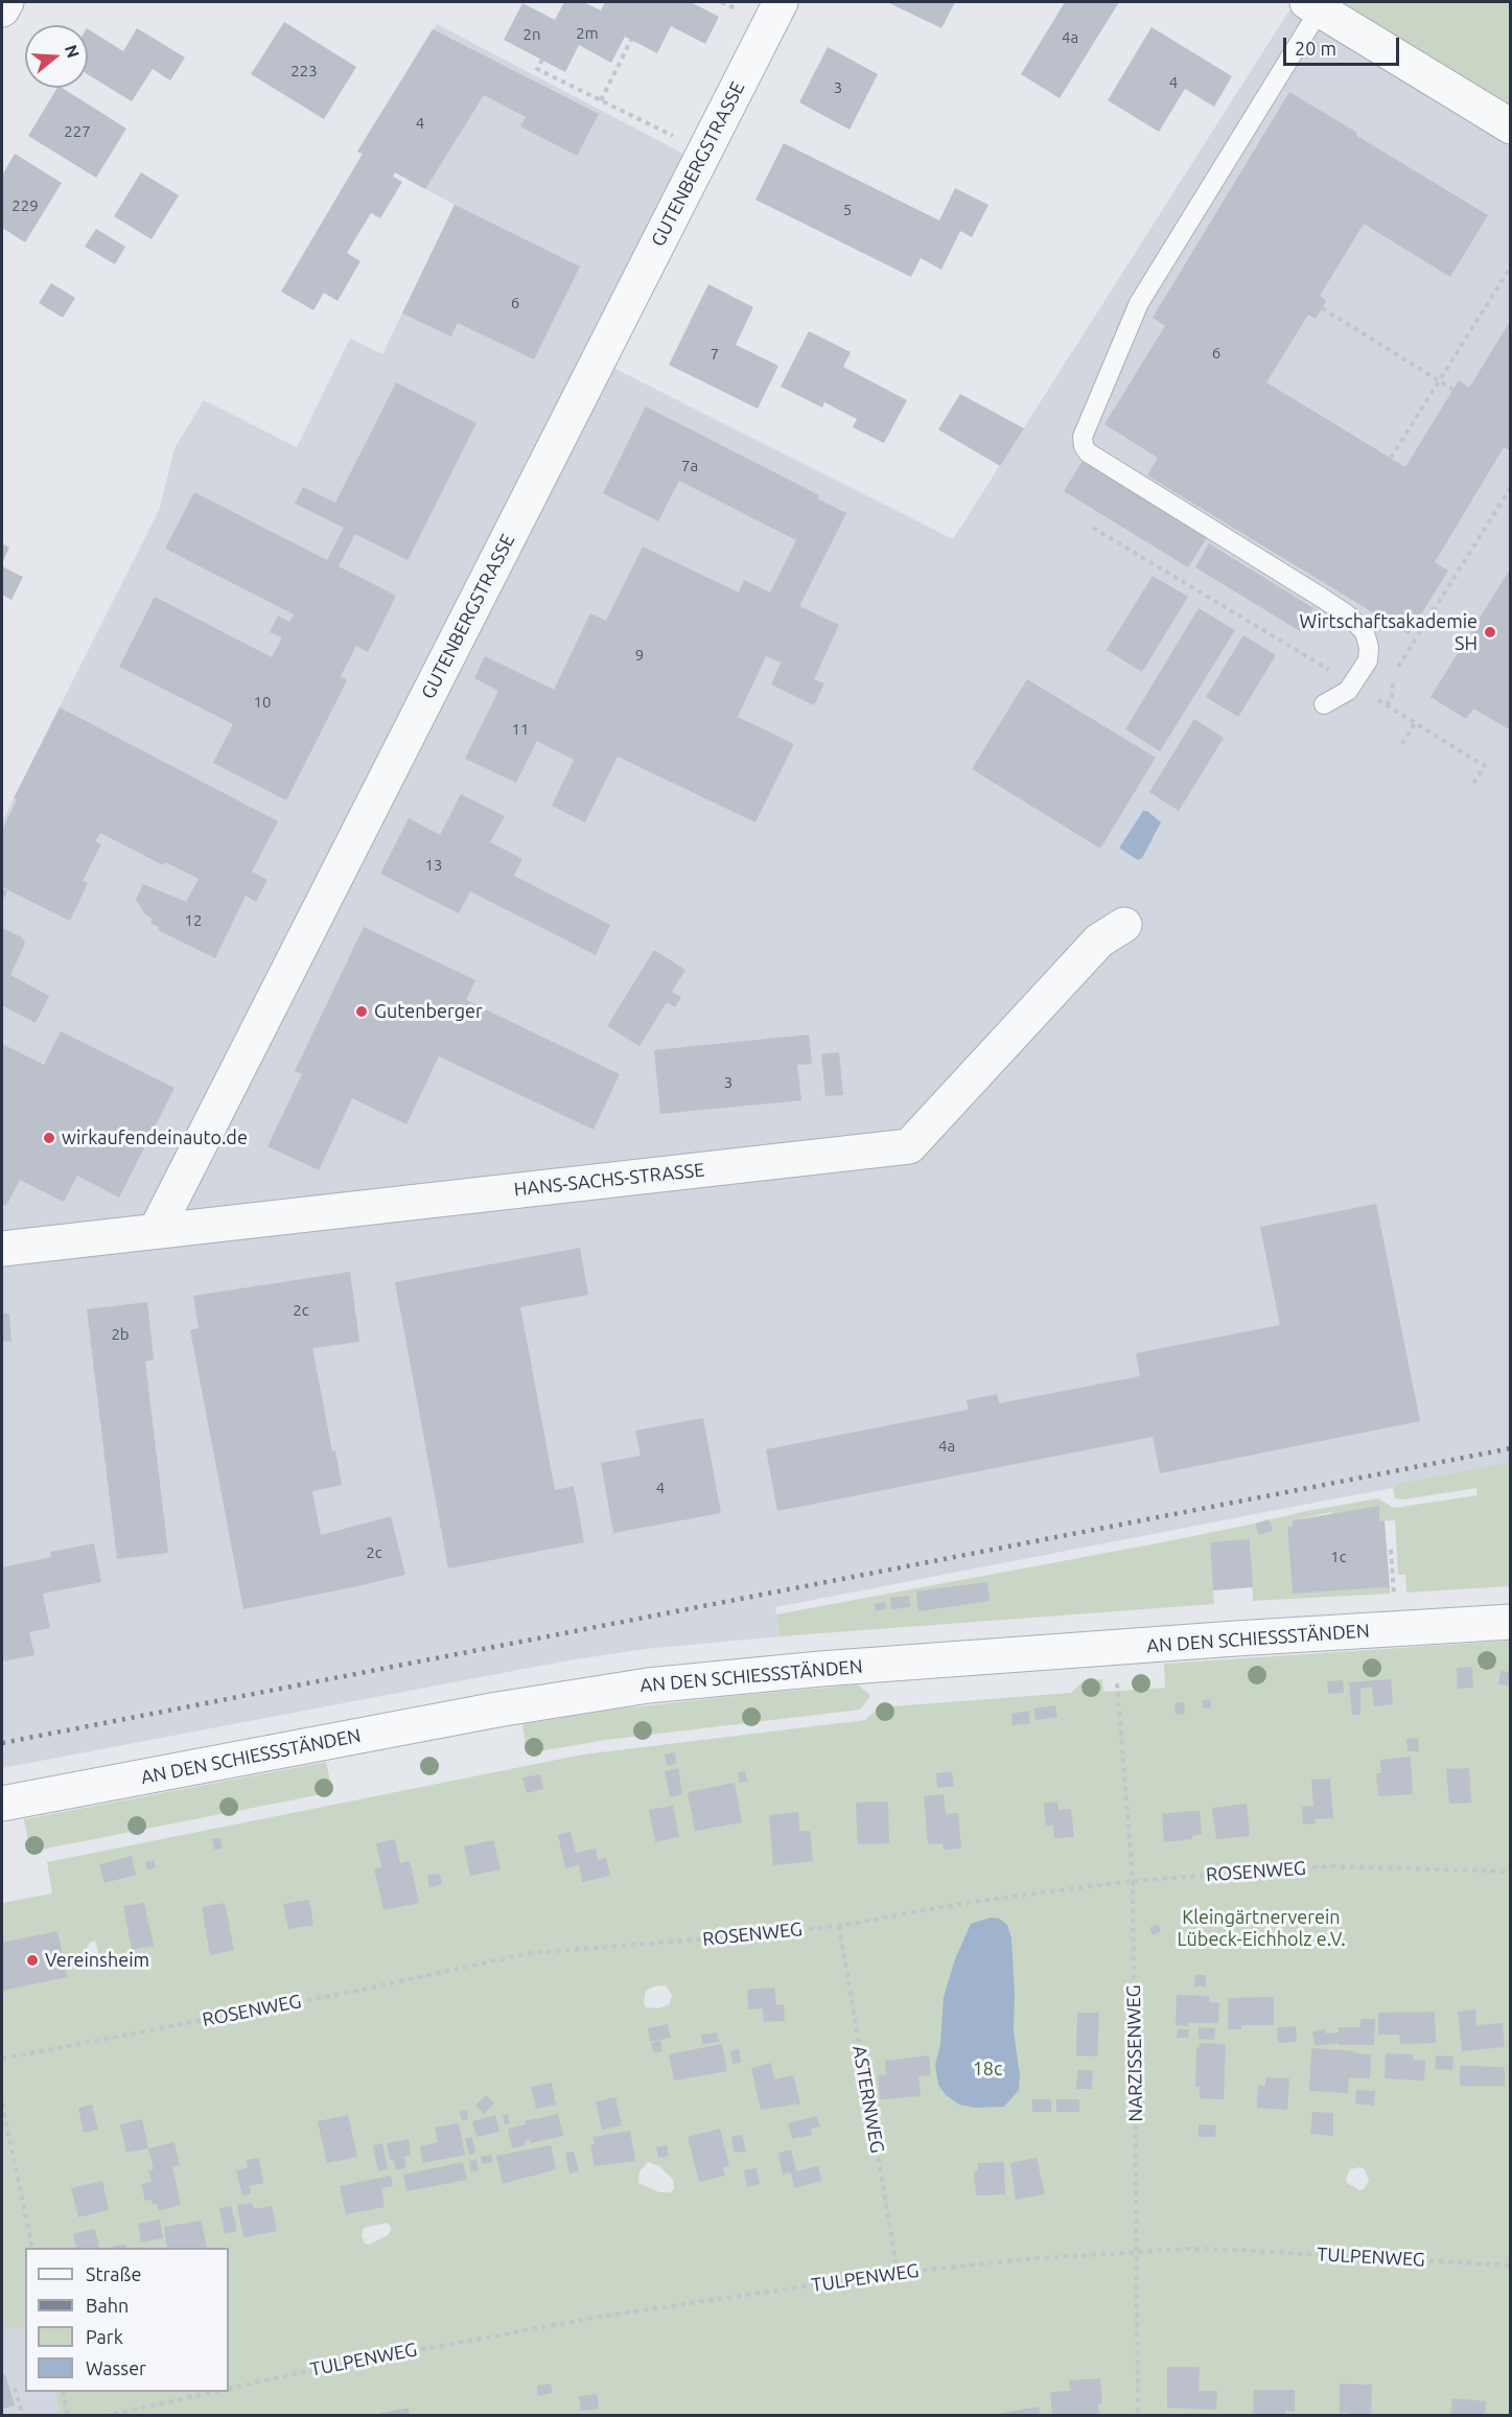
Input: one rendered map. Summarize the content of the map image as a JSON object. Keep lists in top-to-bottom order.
{
  "streets": {
    "street": ["GUTENBERGSTRASSE", "HANS-SACHS-STRASSE", "AN DEN SCHIESSSTÄNDEN"],
    "path": [
      "ROSENWEG",
      "NARZISSENWEG",
      "ASTERNWEG",
      "TULPENWEG"
    ]
  },
  "crossings": [
    ["GUTENBERGSTRASSE", "HANS-SACHS-STRASSE"],
    ["ROSENWEG", "NARZISSENWEG"],
    ["ROSENWEG", "ASTERNWEG"],
    ["NARZISSENWEG", "TULPENWEG"],
    ["ASTERNWEG", "TULPENWEG"]
  ],
  "parks": ["Kleingärtnerverein Lübeck-Eichholz e.V.", "18c"],
  "places": [
    "Wirtschaftsakademie SH",
    "Gutenberger",
    "wirkaufendeinauto.de",
    "Vereinsheim"
  ],
  "house_numbers": [
    "2m",
    "2n",
    "4a",
    "223",
    "4",
    "3",
    "4",
    "227",
    "229",
    "5",
    "6",
    "6",
    "7",
    "7a",
    "9",
    "10",
    "11",
    "13",
    "12",
    "3",
    "2c",
    "2b",
    "4a",
    "4",
    "2c",
    "1c"
  ],
  "legend": [
    "Straße",
    "Bahn",
    "Park",
    "Wasser"
  ],
  "scale_bar": "20 m",
  "north": "right"
}
